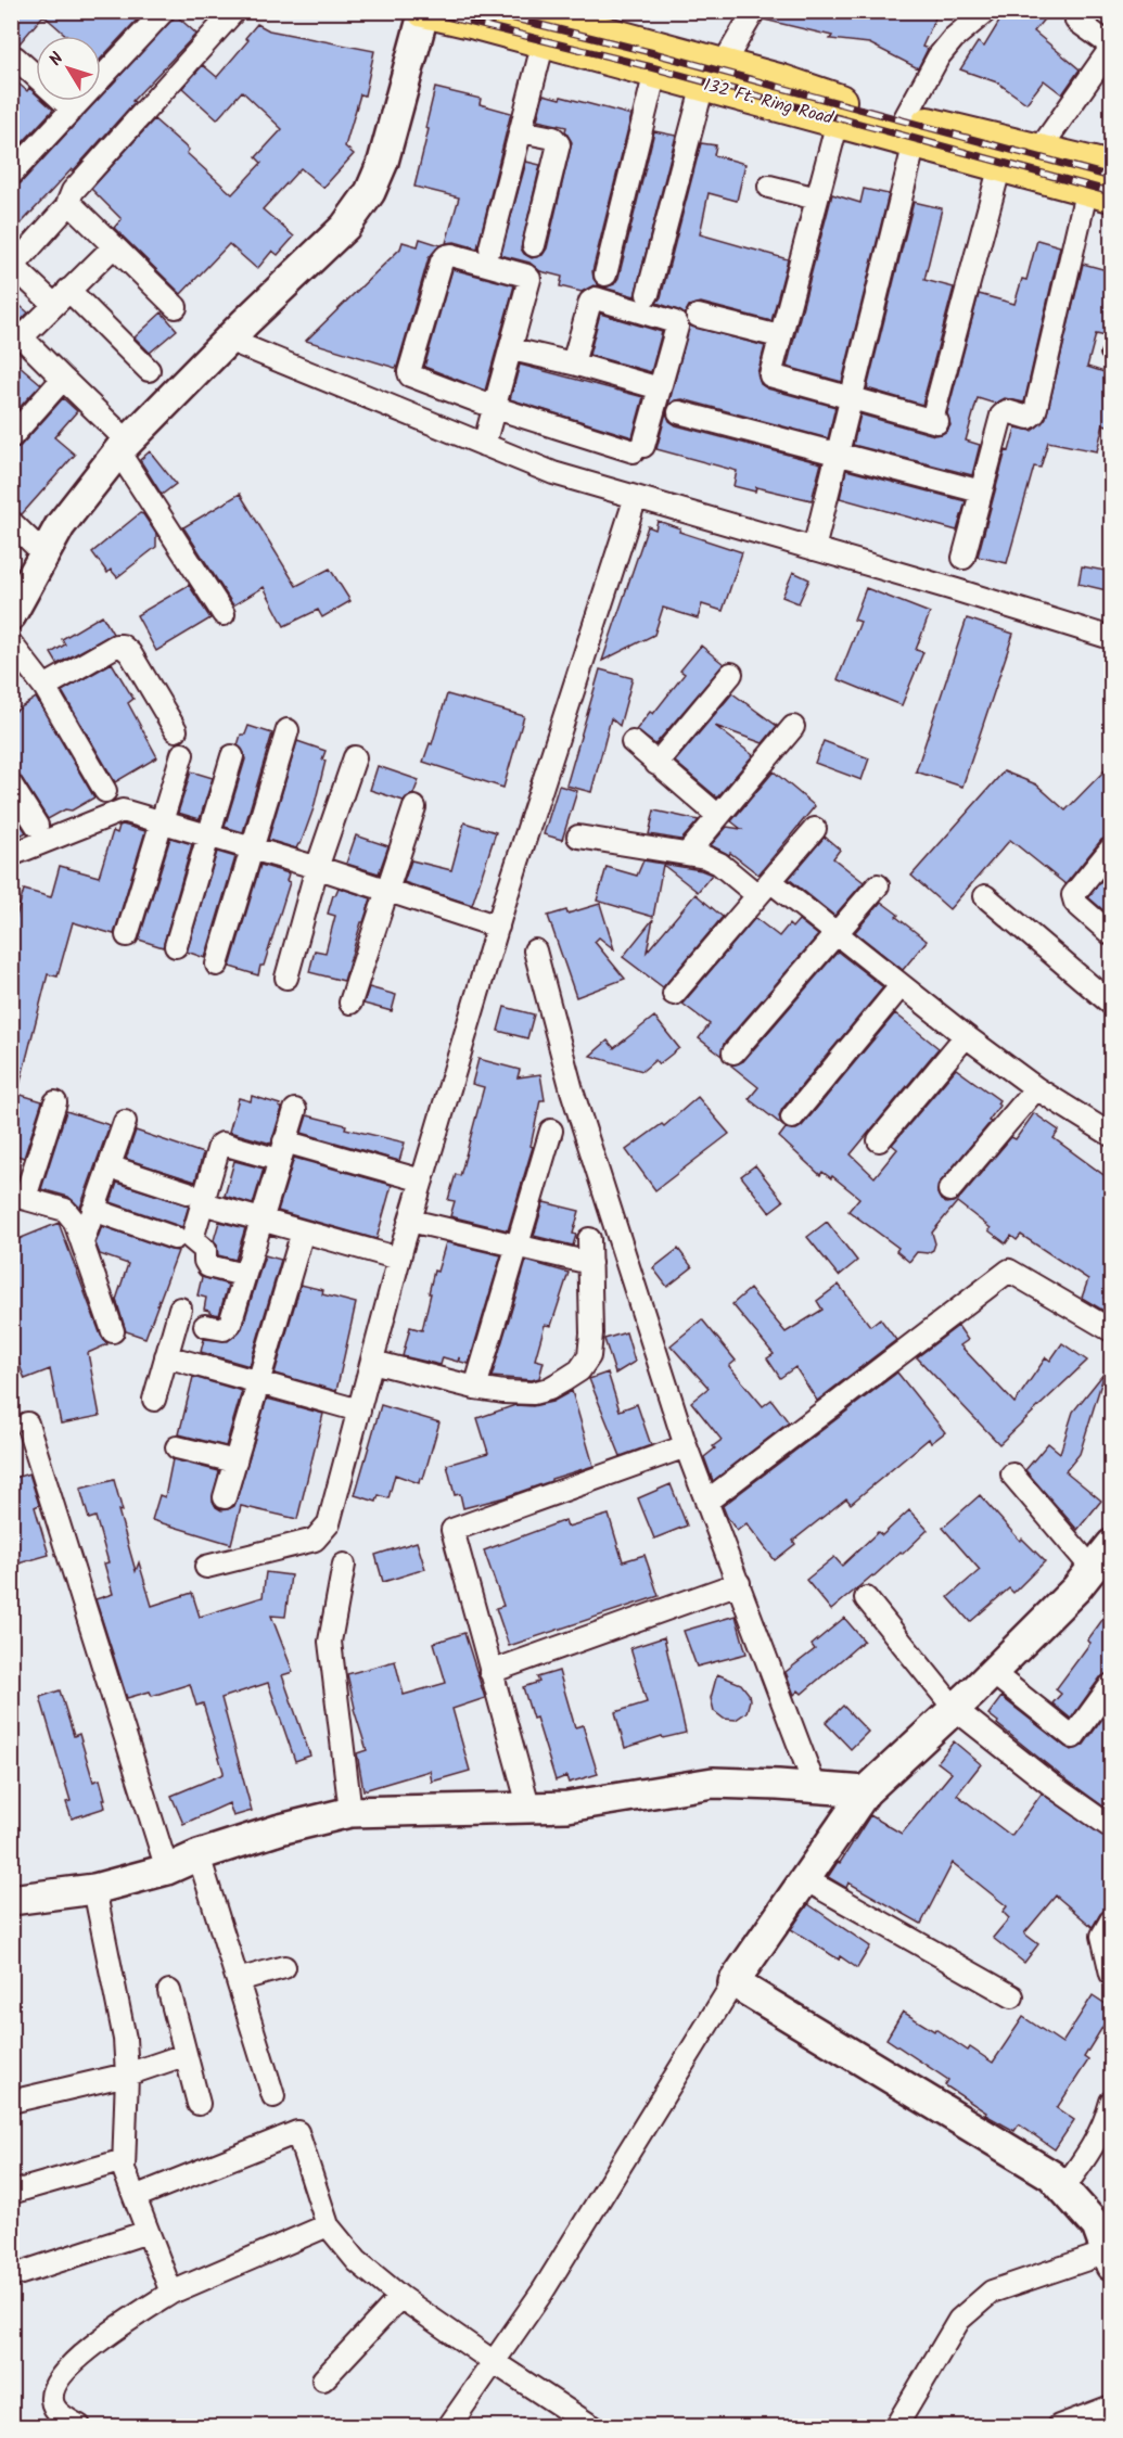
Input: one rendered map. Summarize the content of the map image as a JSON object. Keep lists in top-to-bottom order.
{
  "streets": {
    "main road": ["132 Ft. Ring Road"]
  },
  "north": "top left"
}
